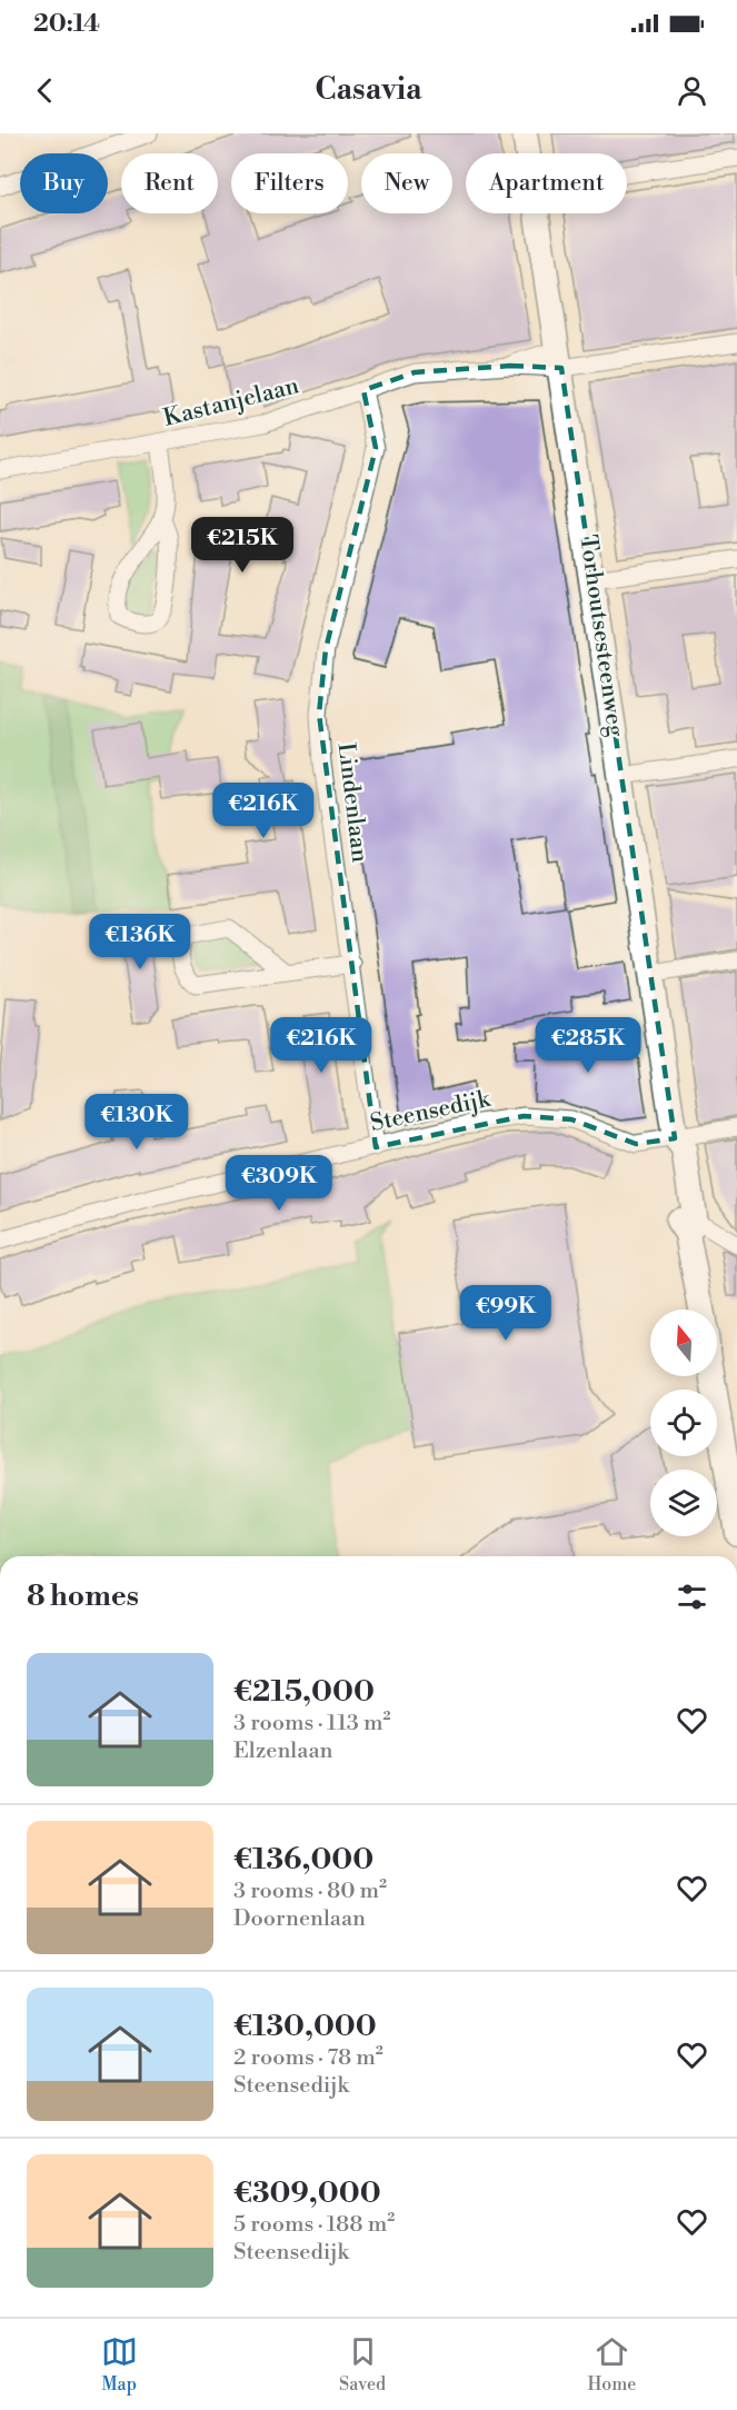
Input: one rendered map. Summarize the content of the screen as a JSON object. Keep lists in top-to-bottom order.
{
  "streets": {
    "main road": ["Torhoutsesteenweg"],
    "street": ["Kastanjelaan", "Lindenlaan", "Steensedijk"]
  },
  "crossings": [
    ["Kastanjelaan", "Torhoutsesteenweg"],
    ["Kastanjelaan", "Lindenlaan"],
    ["Torhoutsesteenweg", "Steensedijk"],
    ["Lindenlaan", "Steensedijk"]
  ],
  "north": "top",
  "page": {
    "status": "20:14",
    "header": "Casavia",
    "chip": [
      "Buy",
      "Rent",
      "Filters",
      "New",
      "Apartment"
    ],
    "price": [
      "€215K",
      "€216K",
      "€136K",
      "€216K",
      "€285K",
      "€130K",
      "€309K",
      "€99K"
    ],
    "heading": "8 homes",
    "list": [
      {
        "name": "€215,000",
        "note": "3 rooms · 113 m² · Elzenlaan"
      },
      {
        "name": "€136,000",
        "note": "3 rooms · 80 m² · Doornenlaan"
      },
      {
        "name": "€130,000",
        "note": "2 rooms · 78 m² · Steensedijk"
      },
      {
        "name": "€309,000",
        "note": "5 rooms · 188 m² · Steensedijk"
      }
    ],
    "tabs": ["Map", "Saved", "Home"]
  }
}
